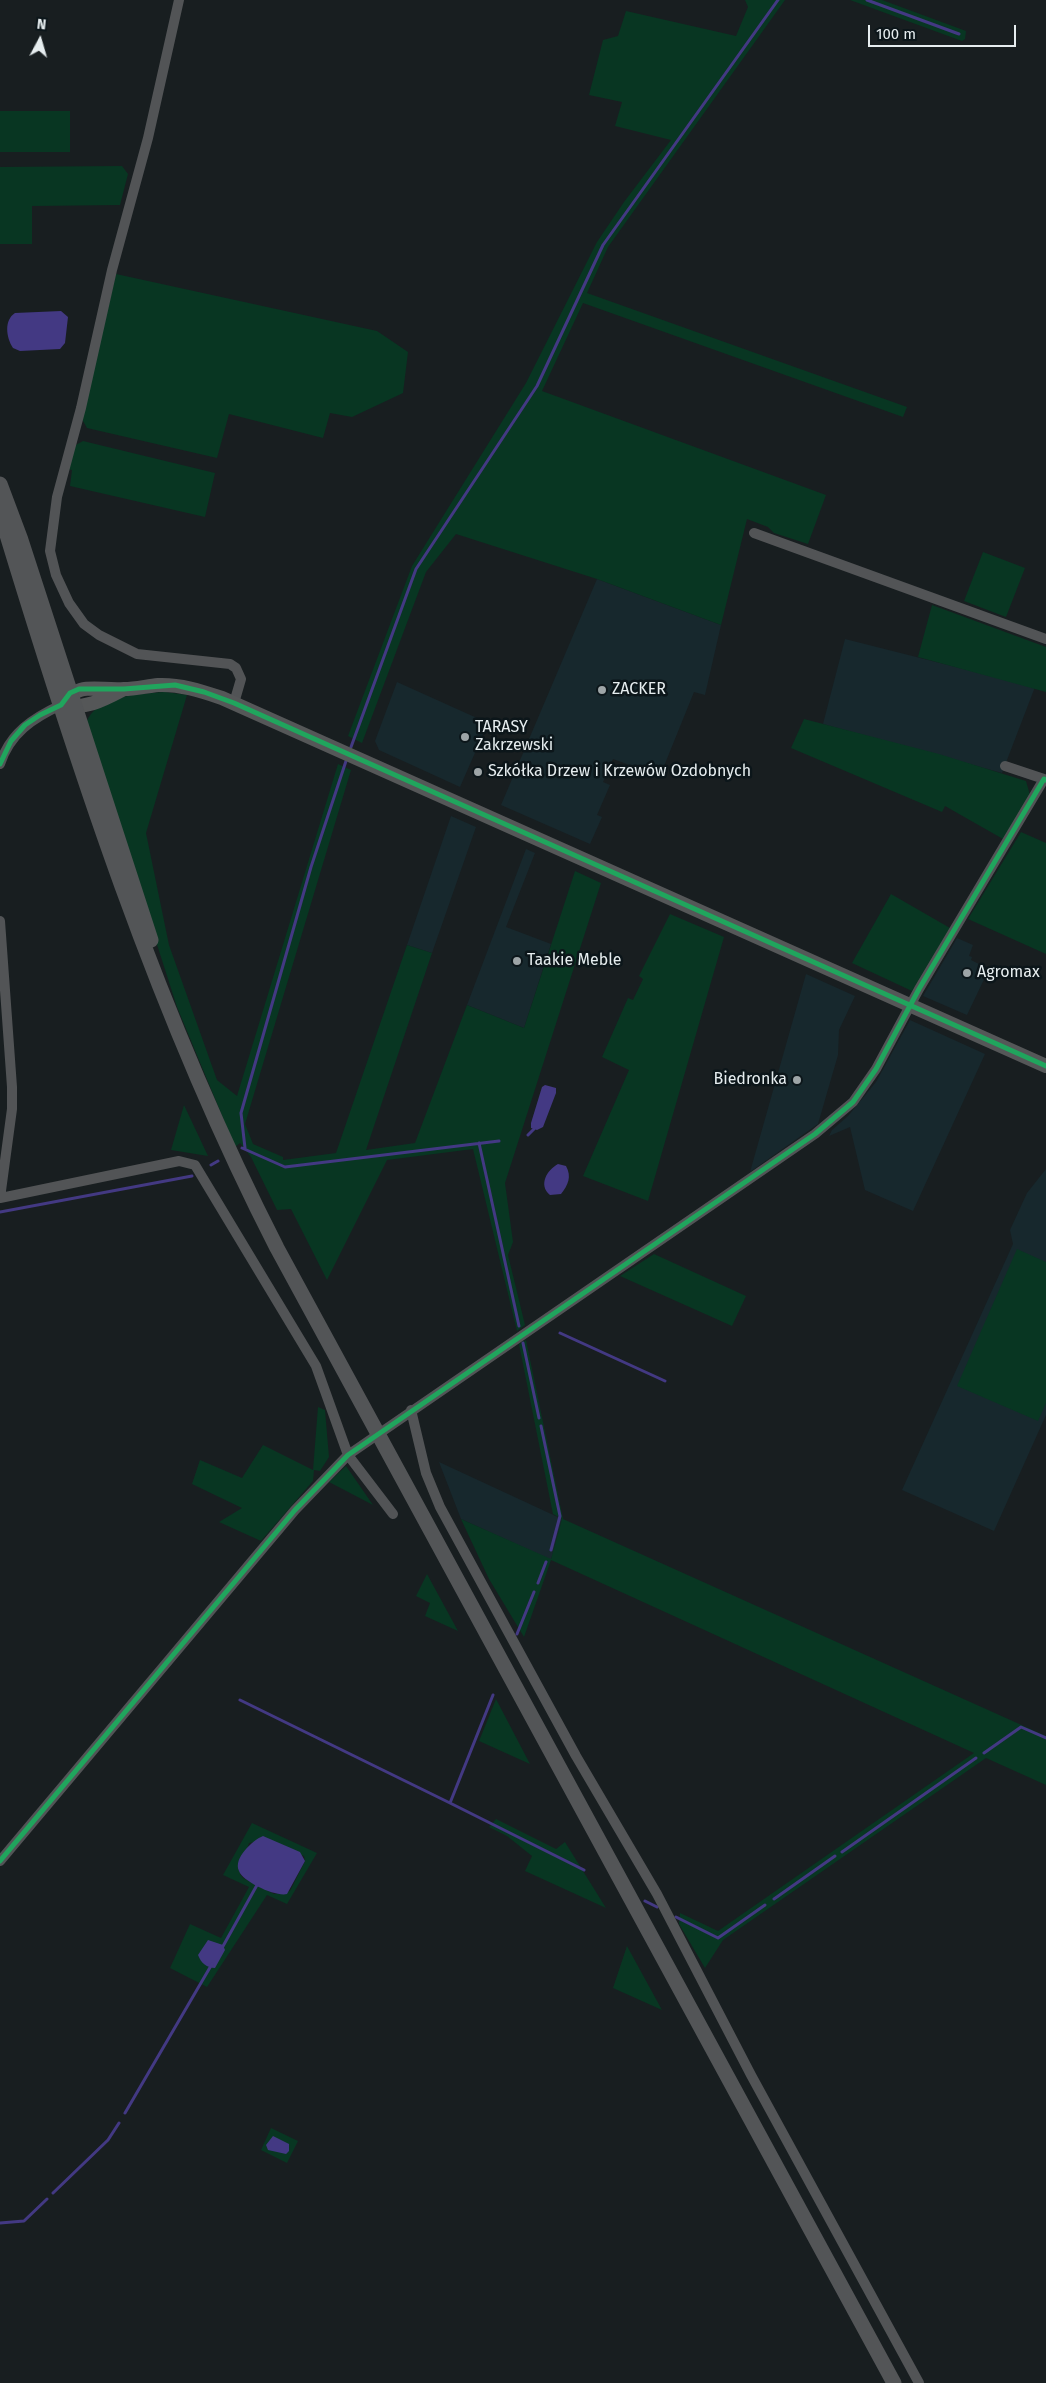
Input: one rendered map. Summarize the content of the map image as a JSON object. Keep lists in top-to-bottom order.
{
  "places": [
    "ZACKER",
    "TARASY Zakrzewski",
    "Szkółka Drzew i Krzewów Ozdobnych",
    "Taakie Meble",
    "Agromax",
    "Biedronka"
  ],
  "scale_bar": "100 m",
  "north": "top"
}
